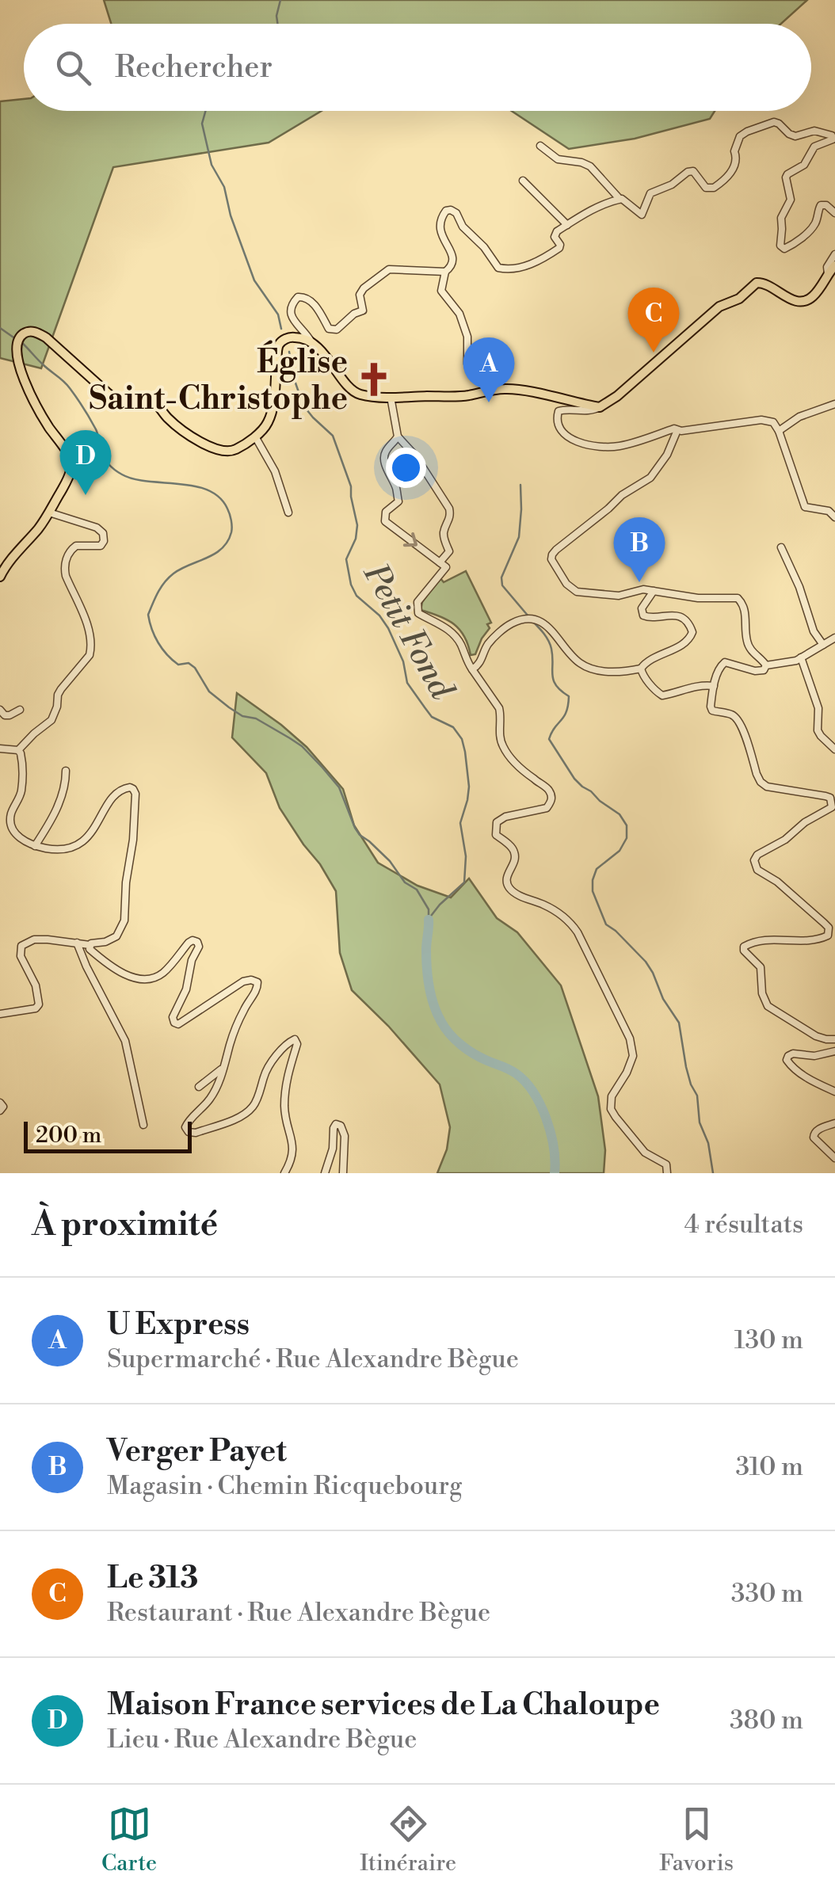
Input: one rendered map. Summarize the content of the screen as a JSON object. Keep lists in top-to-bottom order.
{
  "water": ["Petit Fond"],
  "places": {
    "church": ["Église Saint-Christophe"]
  },
  "scale_bar": "200 m",
  "page": {
    "search": "Rechercher",
    "pins": [
      "C",
      "A",
      "D",
      "B"
    ],
    "scale": "200 m",
    "heading": ["À proximité", "4 résultats"],
    "list": [
      {
        "mark": "A",
        "name": "U Express",
        "note": "Supermarché · Rue Alexandre Bègue",
        "value": "130 m"
      },
      {
        "mark": "B",
        "name": "Verger Payet",
        "note": "Magasin · Chemin Ricquebourg",
        "value": "310 m"
      },
      {
        "mark": "C",
        "name": "Le 313",
        "note": "Restaurant · Rue Alexandre Bègue",
        "value": "330 m"
      },
      {
        "mark": "D",
        "name": "Maison France services de La Chaloupe",
        "note": "Lieu · Rue Alexandre Bègue",
        "value": "380 m"
      }
    ],
    "nav": ["Carte", "Itinéraire", "Favoris"]
  }
}
